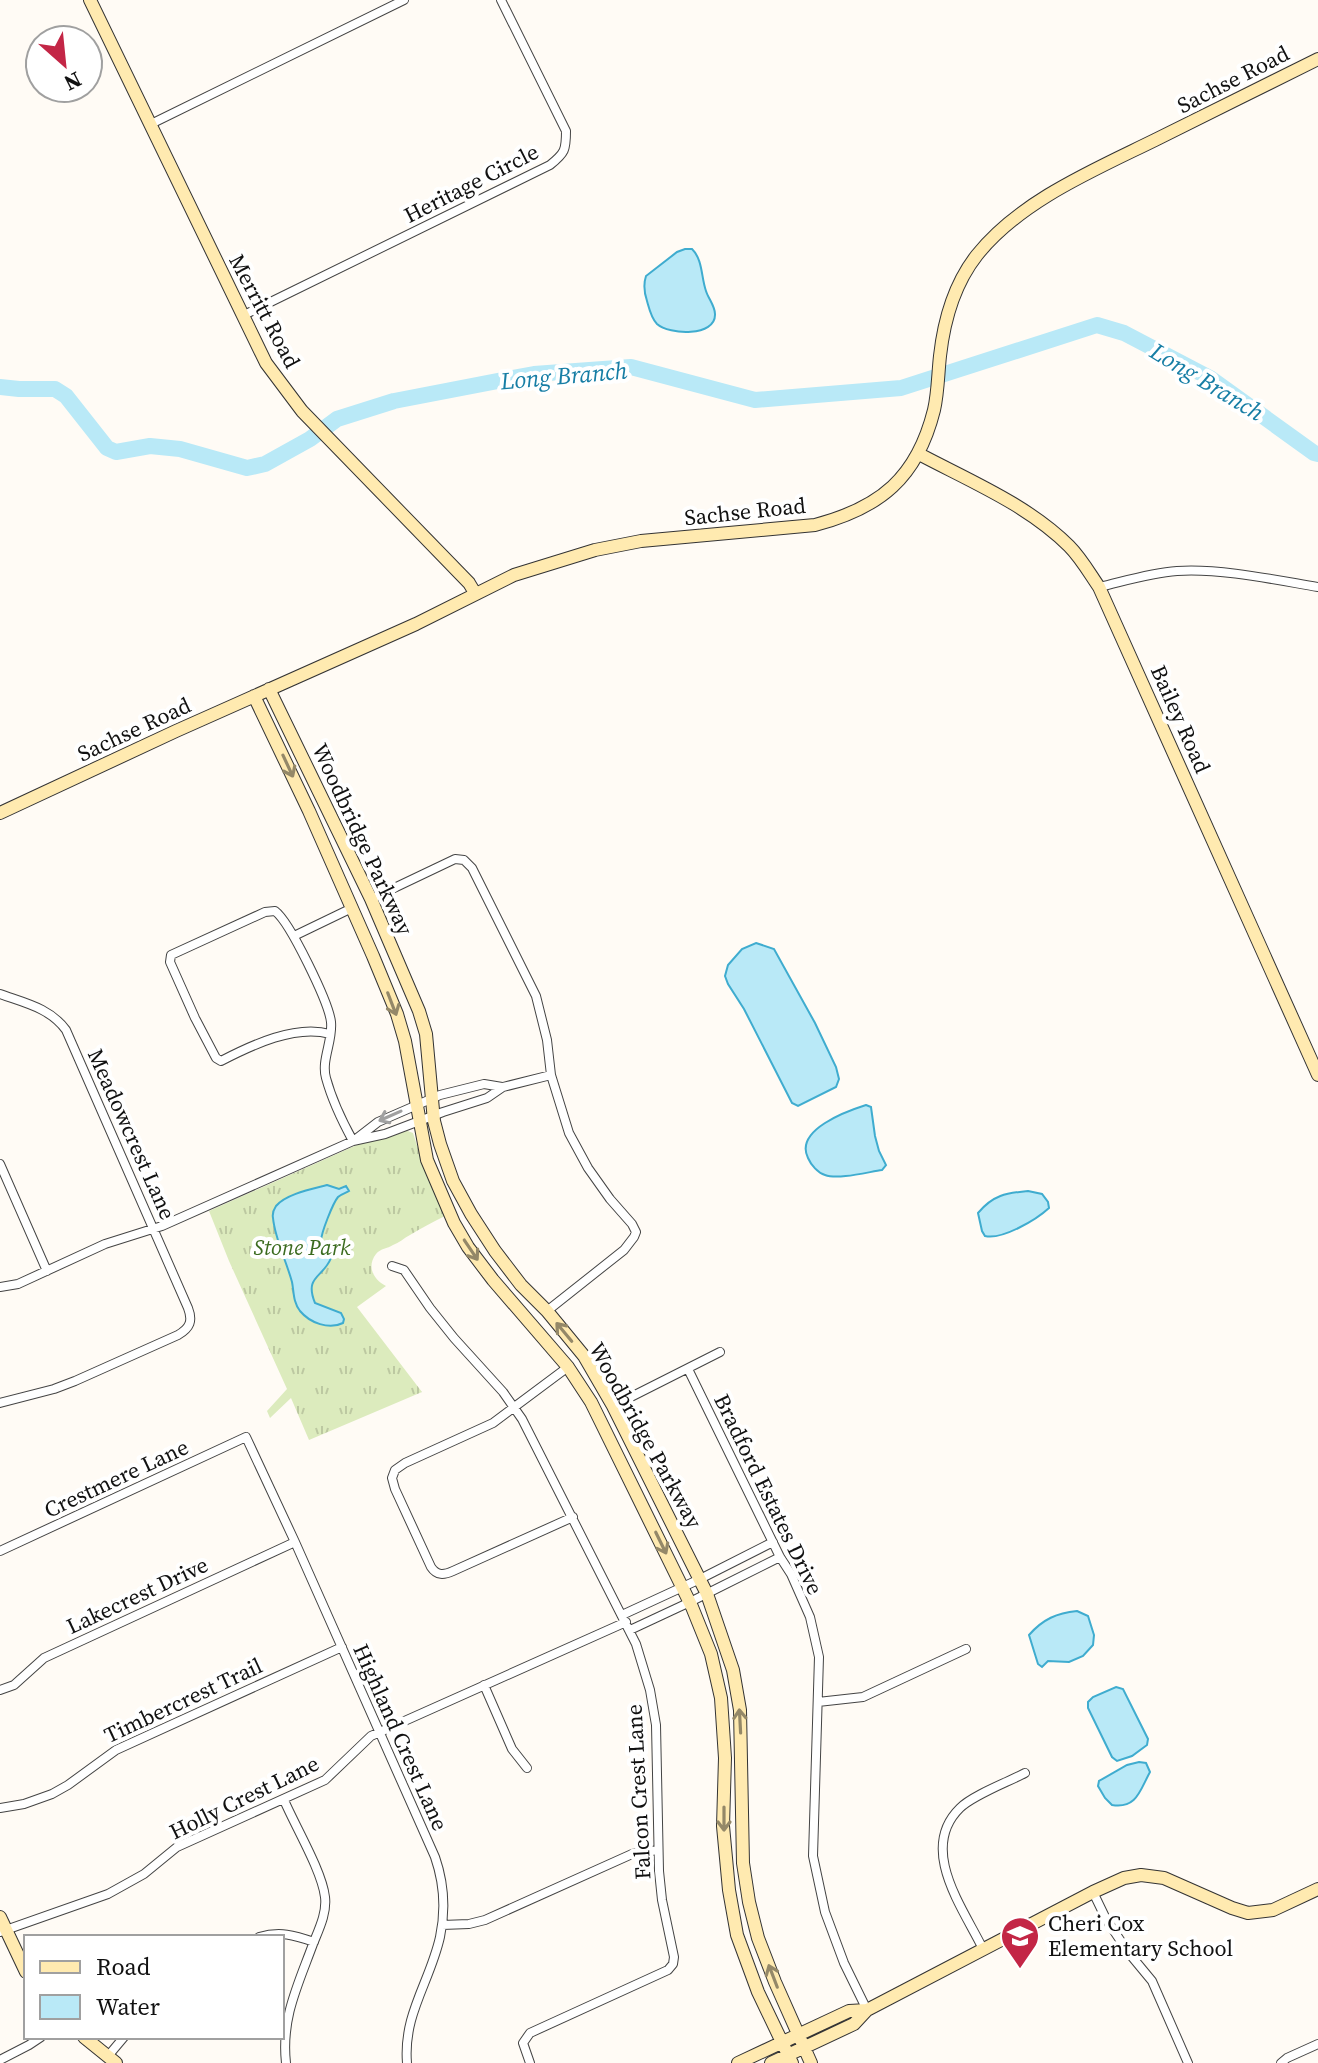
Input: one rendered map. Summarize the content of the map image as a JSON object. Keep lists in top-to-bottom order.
{
  "streets": {
    "main road": [
      "Sachse Road",
      "Merritt Road",
      "Bailey Road",
      "Woodbridge Parkway"
    ],
    "street": [
      "Heritage Circle",
      "Meadowcrest Lane",
      "Crestmere Lane",
      "Bradford Estates Drive",
      "Lakecrest Drive",
      "Timbercrest Trail",
      "Highland Crest Lane",
      "Falcon Crest Lane",
      "Holly Crest Lane"
    ]
  },
  "crossings": [
    ["Sachse Road", "Merritt Road"],
    ["Sachse Road", "Bailey Road"],
    ["Sachse Road", "Woodbridge Parkway"],
    ["Heritage Circle", "Merritt Road"],
    ["Woodbridge Parkway", "Holly Crest Lane"],
    ["Crestmere Lane", "Highland Crest Lane"],
    ["Bradford Estates Drive", "Holly Crest Lane"],
    ["Lakecrest Drive", "Highland Crest Lane"],
    ["Timbercrest Trail", "Highland Crest Lane"],
    ["Highland Crest Lane", "Holly Crest Lane"],
    ["Falcon Crest Lane", "Holly Crest Lane"]
  ],
  "water": ["Long Branch"],
  "parks": ["Stone Park"],
  "places": {
    "school or university": ["Cheri Cox Elementary School"]
  },
  "legend": ["Road", "Water"],
  "north": "bottom right"
}
